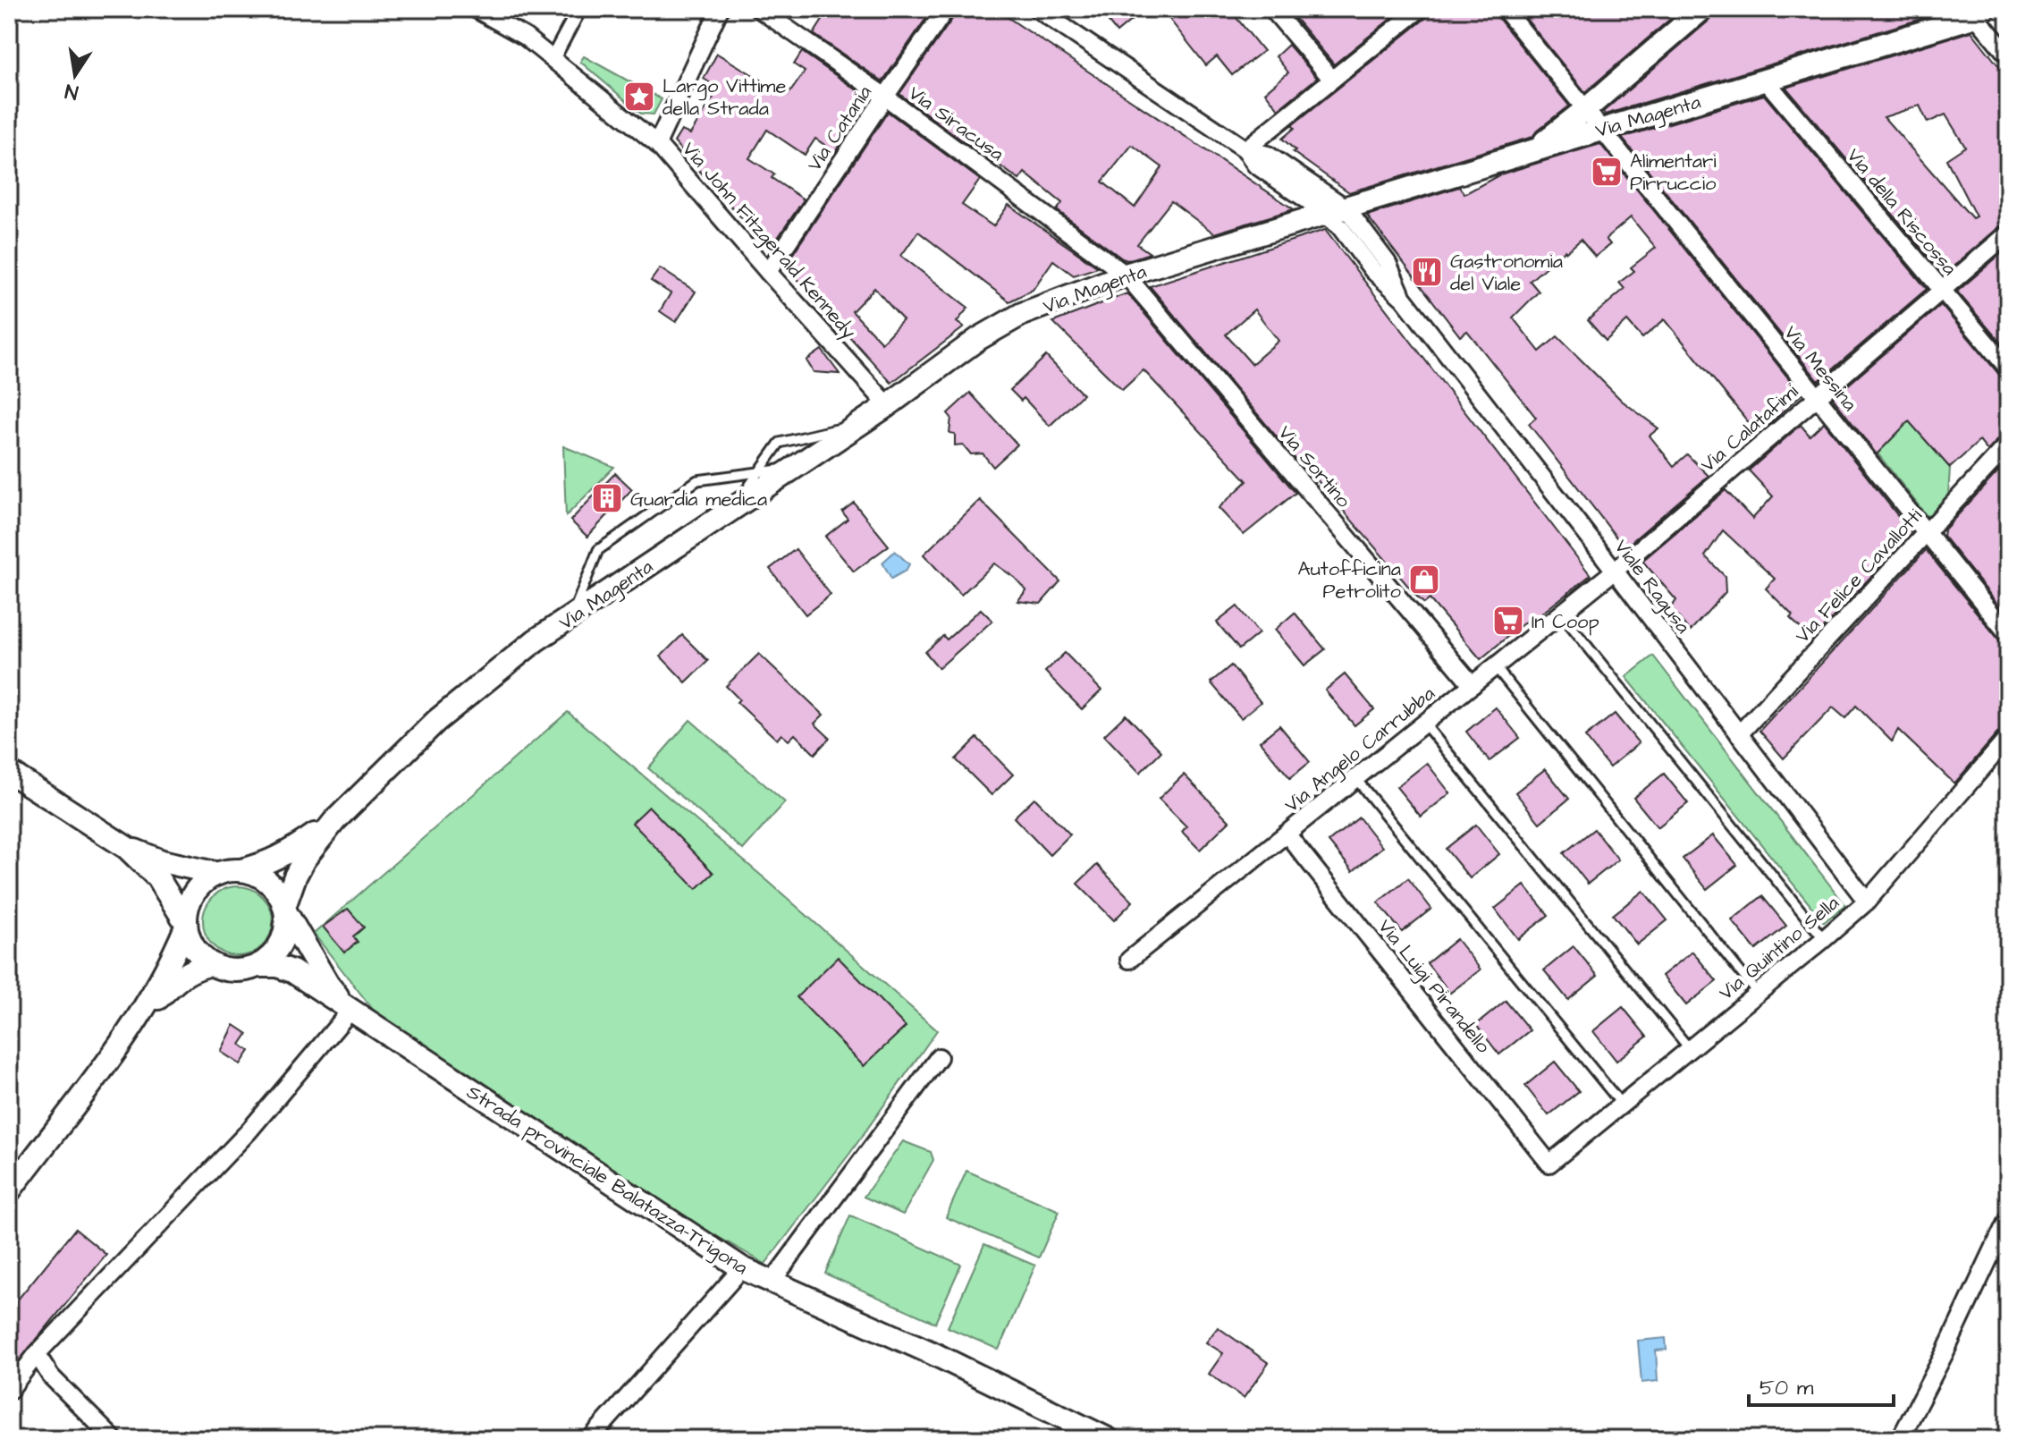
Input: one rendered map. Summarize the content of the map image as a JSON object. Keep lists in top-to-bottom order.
{
  "streets": {
    "street": [
      "Via Magenta",
      "Via Siracusa",
      "Via Catania",
      "Via della Riscossa",
      "Via John Fitzgerald Kennedy",
      "Via Messina",
      "Via Calatafimi",
      "Via Sortino",
      "Via Felice Cavallotti",
      "Viale Ragusa",
      "Via Angelo Carrubba",
      "Via Quintino Sella",
      "Via Luigi Pirandello",
      "Strada provinciale Balatazza-Trigona"
    ]
  },
  "crossings": [
    ["Via Magenta", "Via Siracusa"],
    ["Via Magenta", "Via della Riscossa"],
    ["Via Magenta", "Via John Fitzgerald Kennedy"],
    ["Via Magenta", "Via Messina"],
    ["Via Magenta", "Via Sortino"],
    ["Via Siracusa", "Via Catania"],
    ["Via Siracusa", "Via Sortino"],
    ["Via Catania", "Via John Fitzgerald Kennedy"],
    ["Via della Riscossa", "Via Calatafimi"],
    ["Via Messina", "Via Calatafimi"],
    ["Via Messina", "Via Felice Cavallotti"],
    ["Via Calatafimi", "Viale Ragusa"],
    ["Via Calatafimi", "Via Angelo Carrubba"],
    ["Via Sortino", "Via Angelo Carrubba"],
    ["Via Felice Cavallotti", "Viale Ragusa"],
    ["Viale Ragusa", "Via Angelo Carrubba"],
    ["Viale Ragusa", "Via Quintino Sella"],
    ["Via Angelo Carrubba", "Via Luigi Pirandello"],
    ["Via Quintino Sella", "Via Luigi Pirandello"]
  ],
  "places": {
    "place": ["Largo Vittime della Strada"],
    "supermarket": ["Alimentari Pirruccio", "In Coop"],
    "restaurant": ["Gastronomia del Viale"],
    "building": ["Guardia medica"],
    "shop": ["Autofficina Petrolito"]
  },
  "scale_bar": "50 m",
  "north": "bottom"
}
